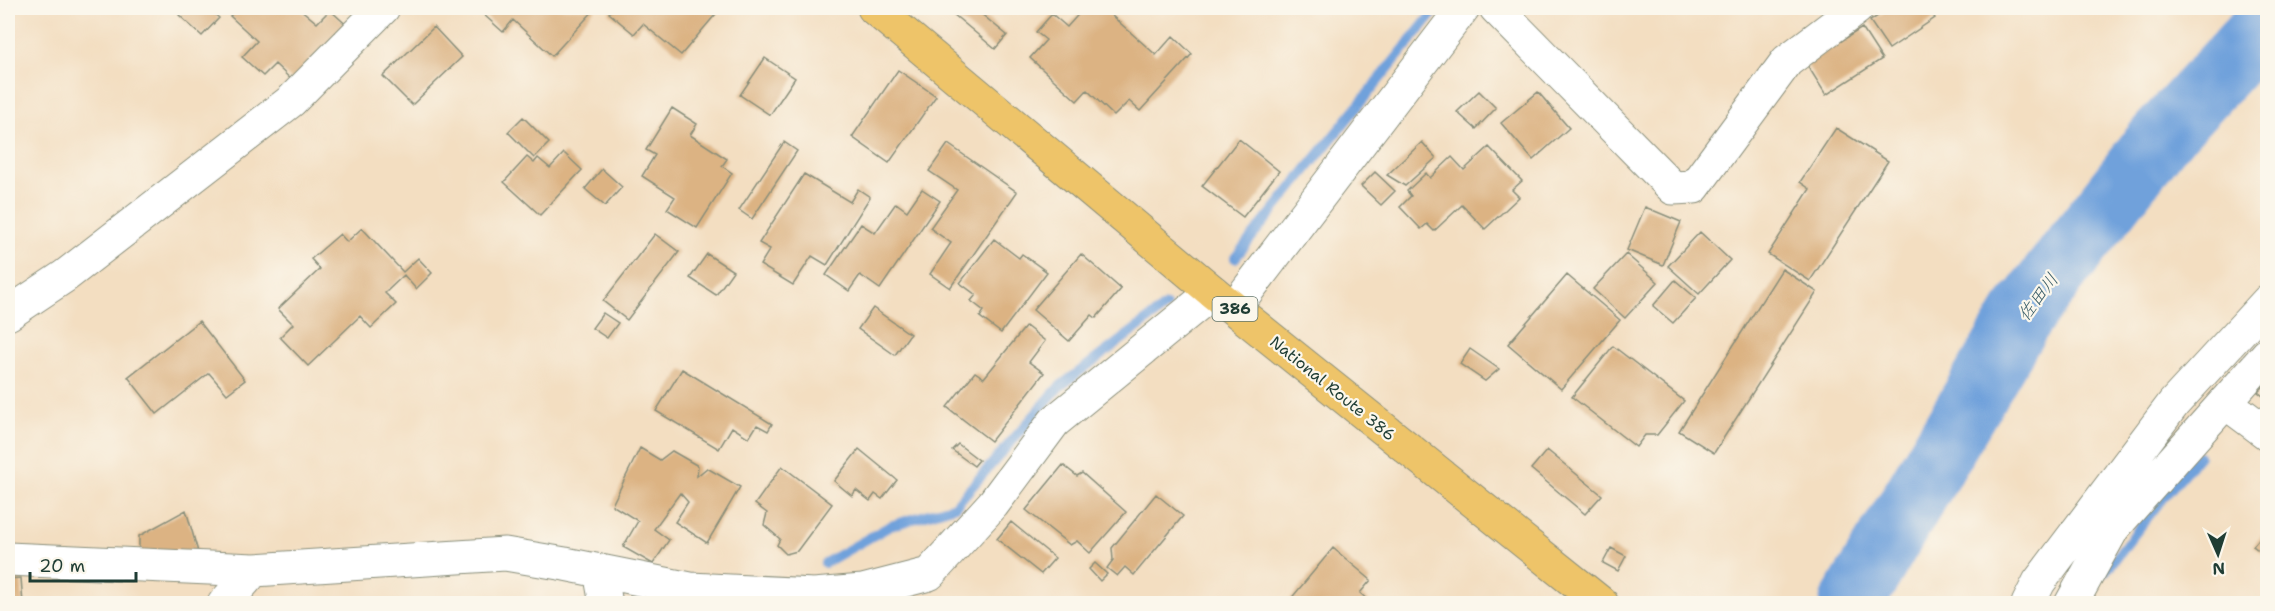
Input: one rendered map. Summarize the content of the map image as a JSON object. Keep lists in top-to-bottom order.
{
  "streets": {
    "highway": ["386", "National Route 386"]
  },
  "water": ["佐田川"],
  "scale_bar": "20 m",
  "north": "bottom"
}
